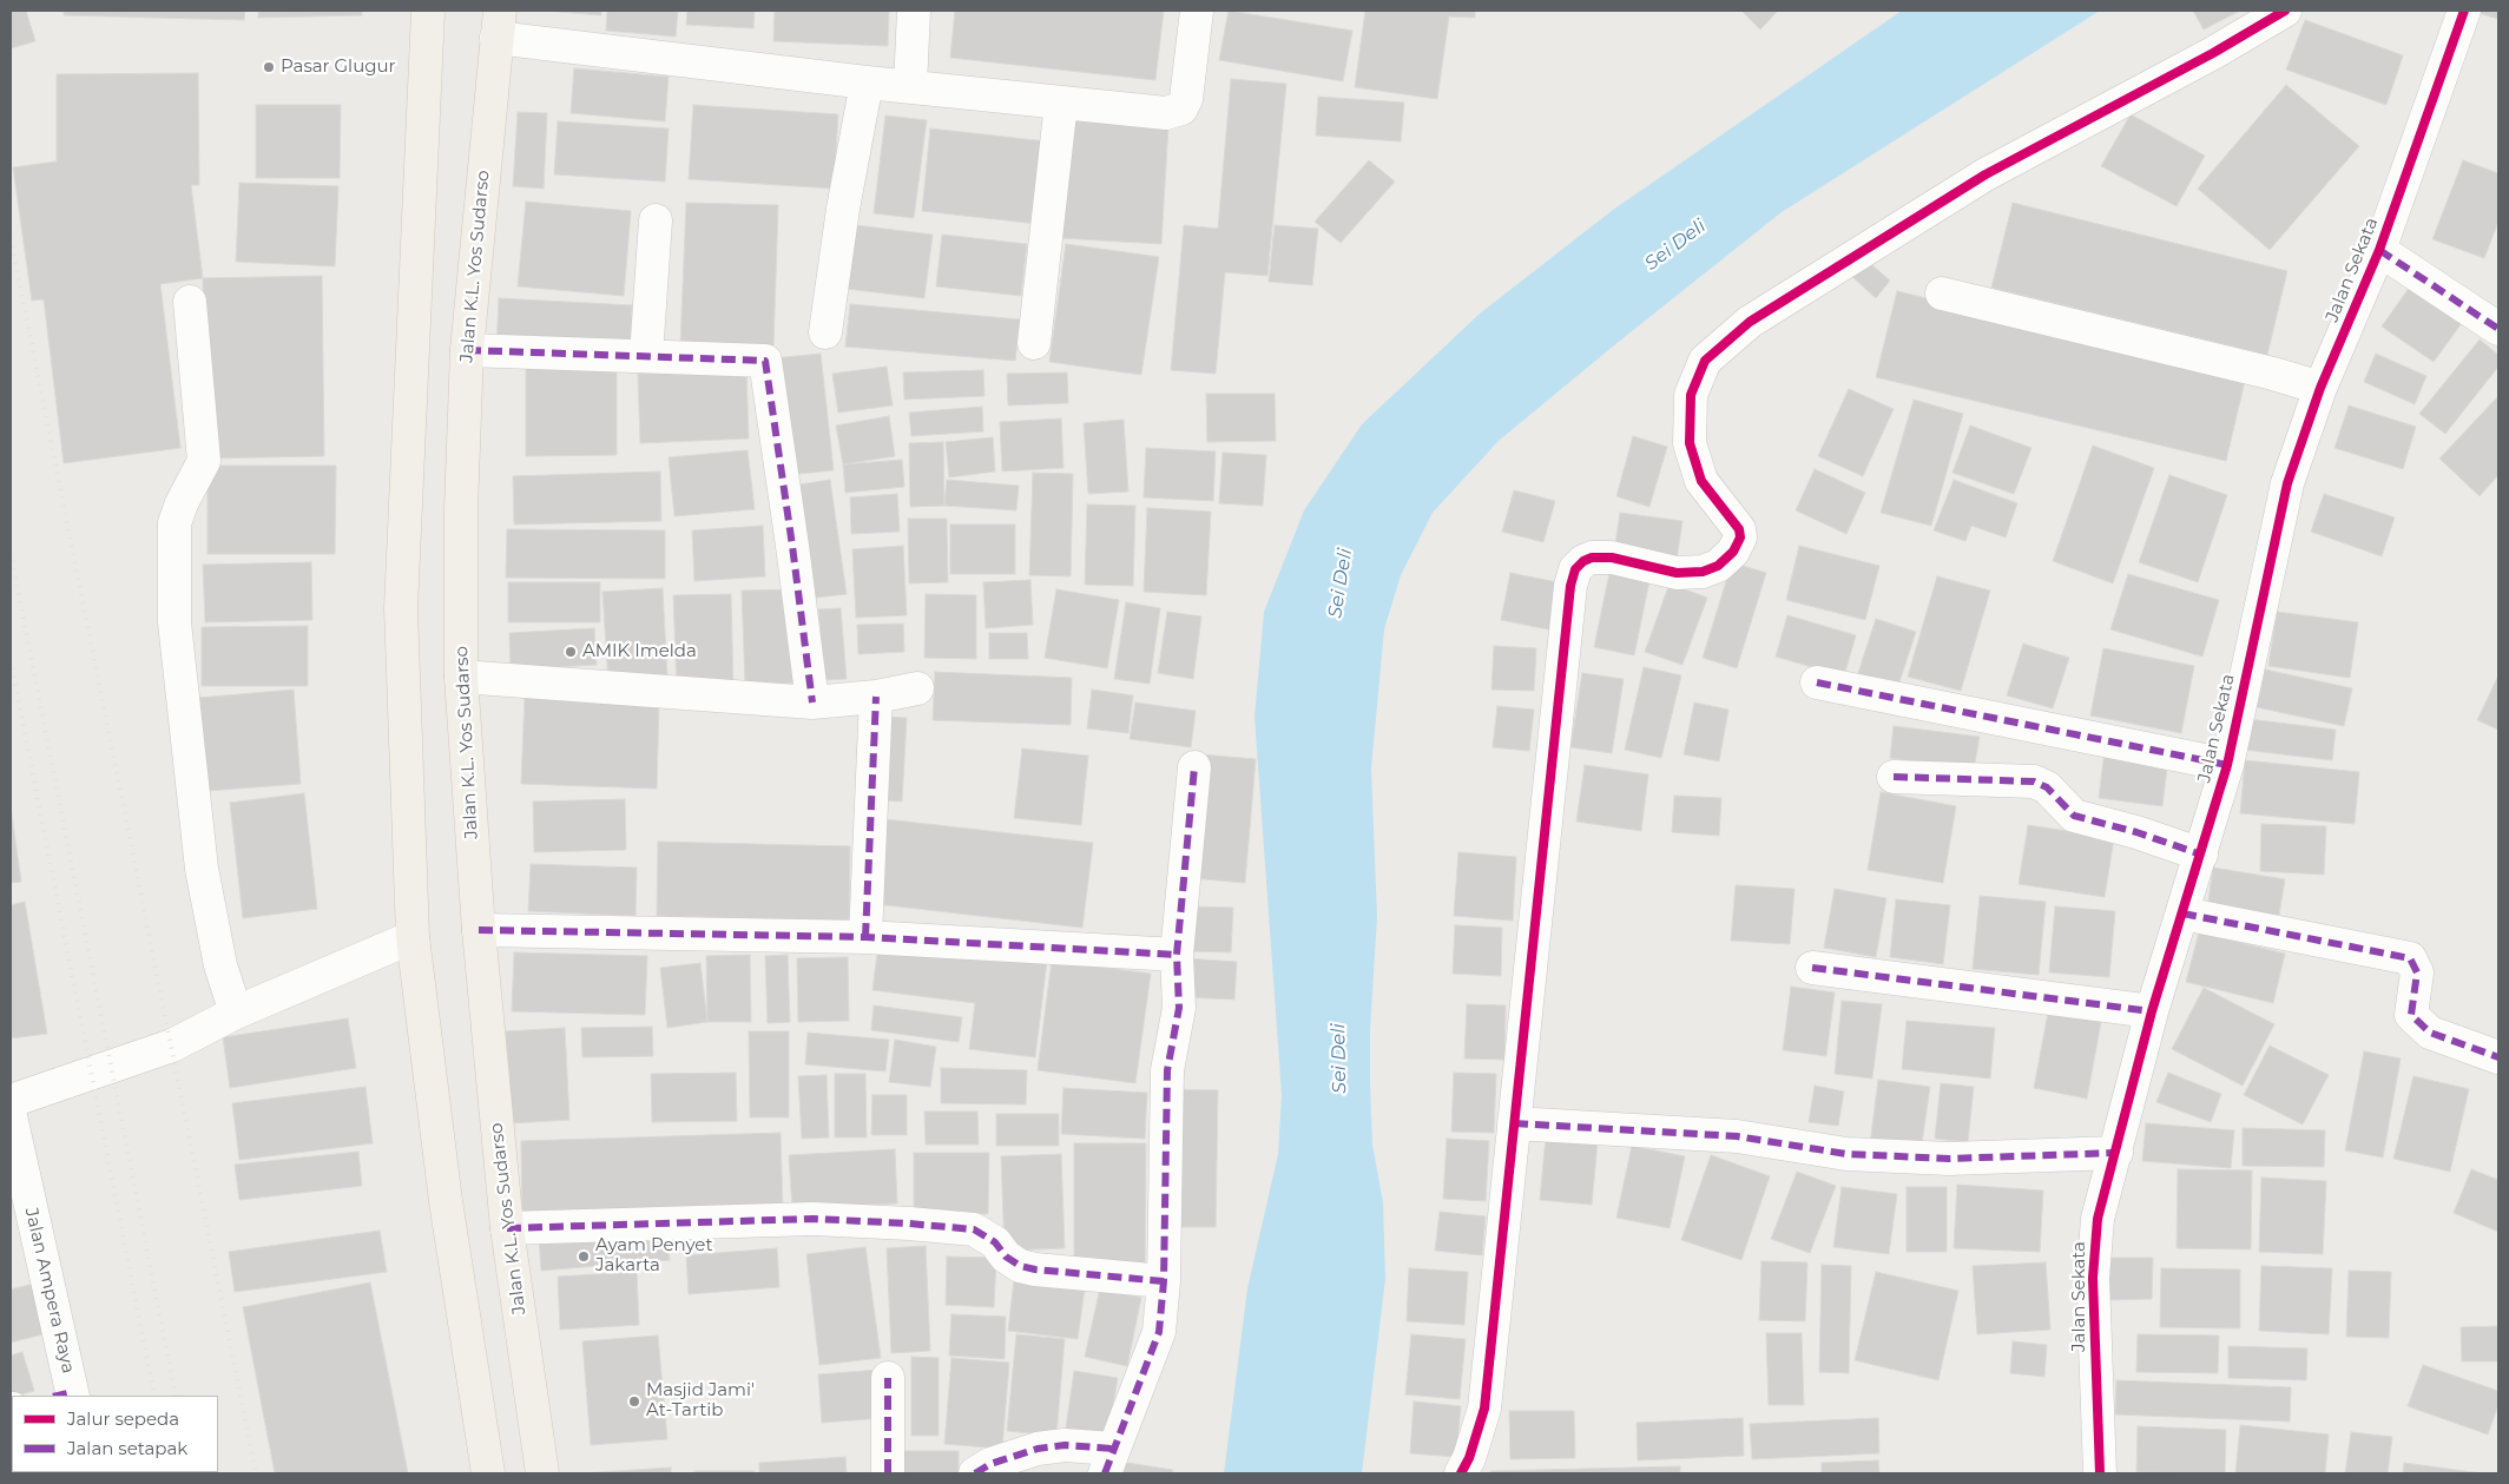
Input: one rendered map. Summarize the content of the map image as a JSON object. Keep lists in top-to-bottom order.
{
  "streets": {
    "main road": ["Jalan K.L. Yos Sudarso"],
    "street": ["Jalan Sekata", "Jalan Ampera Raya"]
  },
  "water": ["Sei Deli"],
  "places": [
    "Pasar Glugur",
    "AMIK Imelda",
    "Ayam Penyet Jakarta",
    "Masjid Jami' At-Tartib"
  ],
  "legend": ["Jalur sepeda", "Jalan setapak"]
}
